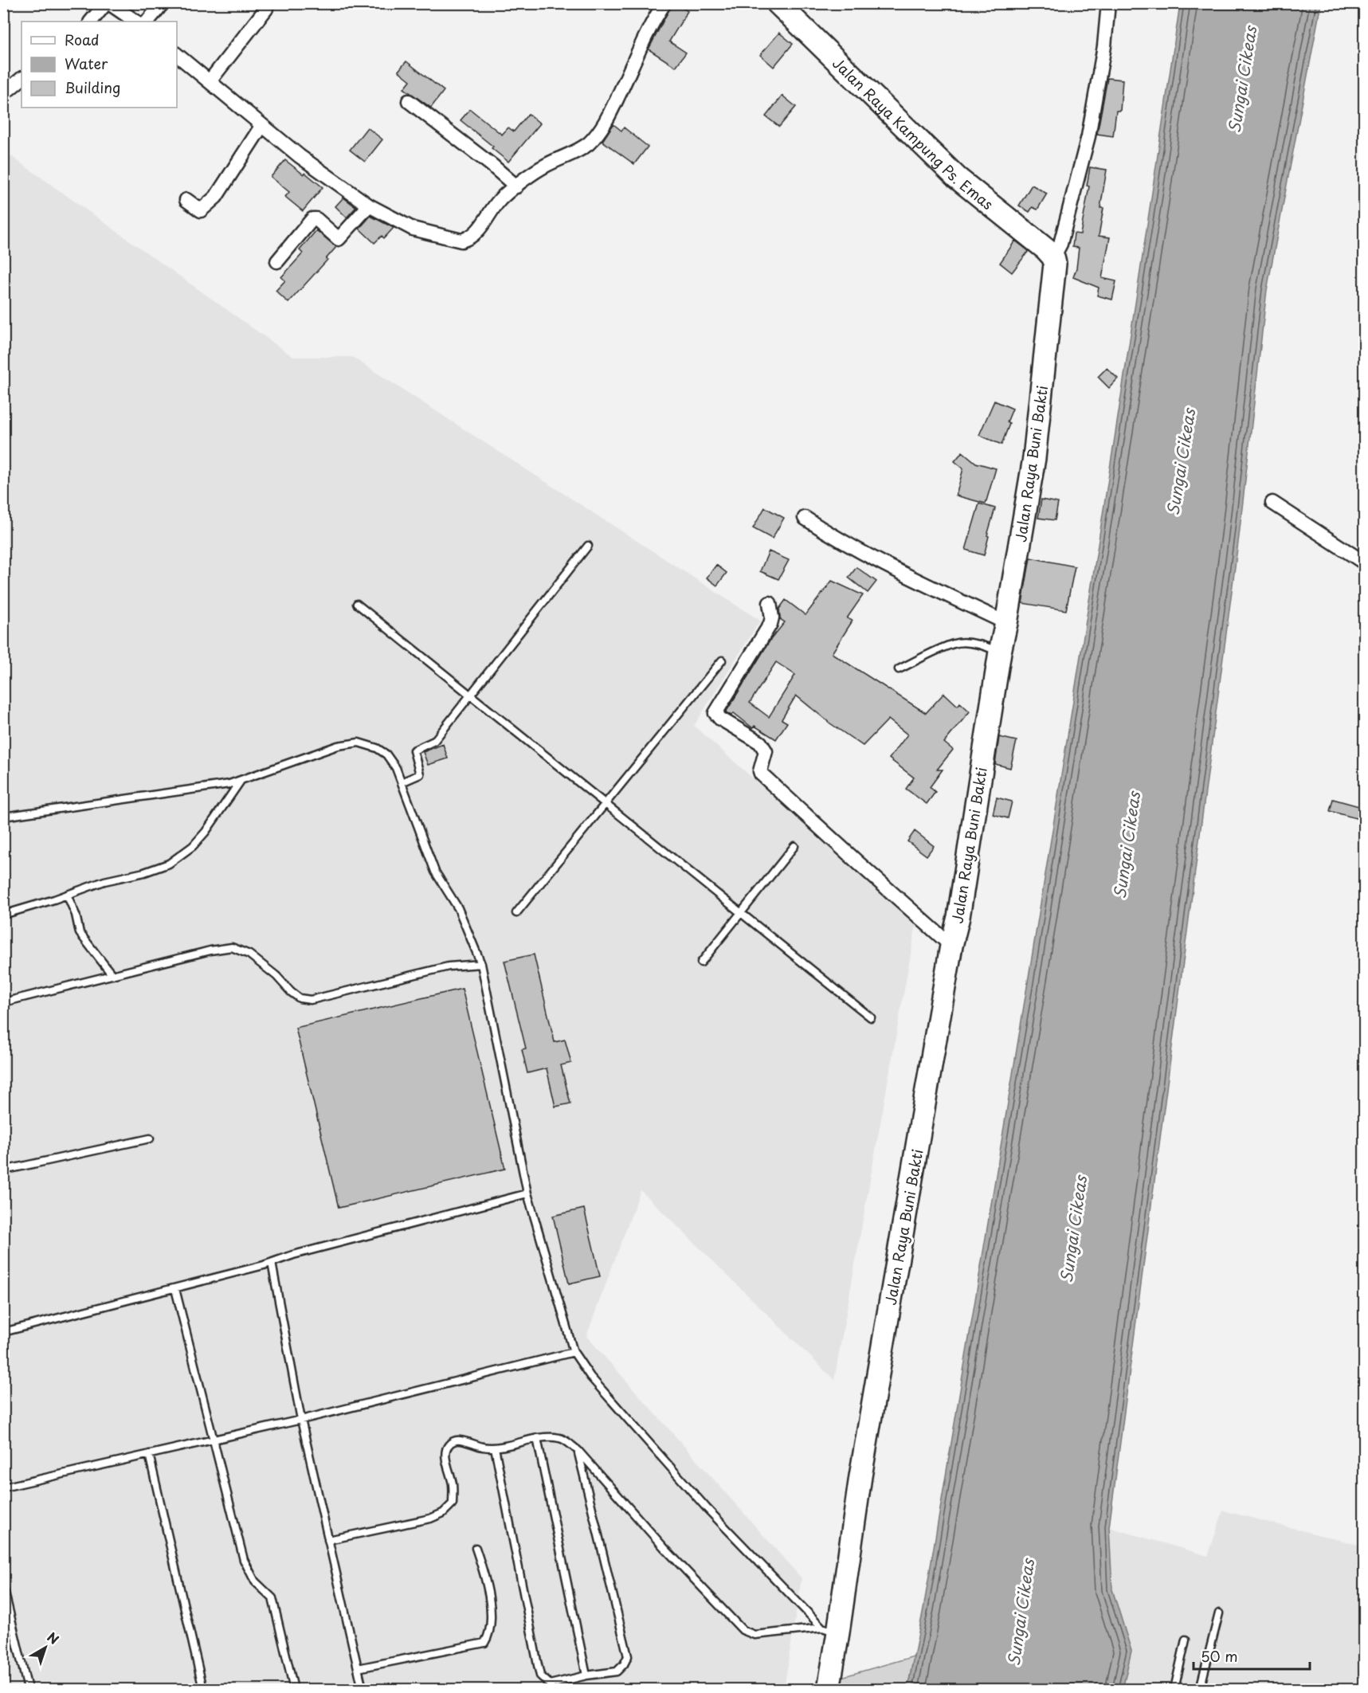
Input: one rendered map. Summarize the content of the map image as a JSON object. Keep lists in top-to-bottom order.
{
  "streets": {
    "main road": ["Jalan Raya Kampung Ps. Emas", "Jalan Raya Buni Bakti"]
  },
  "crossings": [
    ["Jalan Raya Kampung Ps. Emas", "Jalan Raya Buni Bakti"]
  ],
  "water": ["Sungai Cikeas"],
  "legend": ["Road", "Water", "Building"],
  "scale_bar": "50 m",
  "north": "top right"
}
